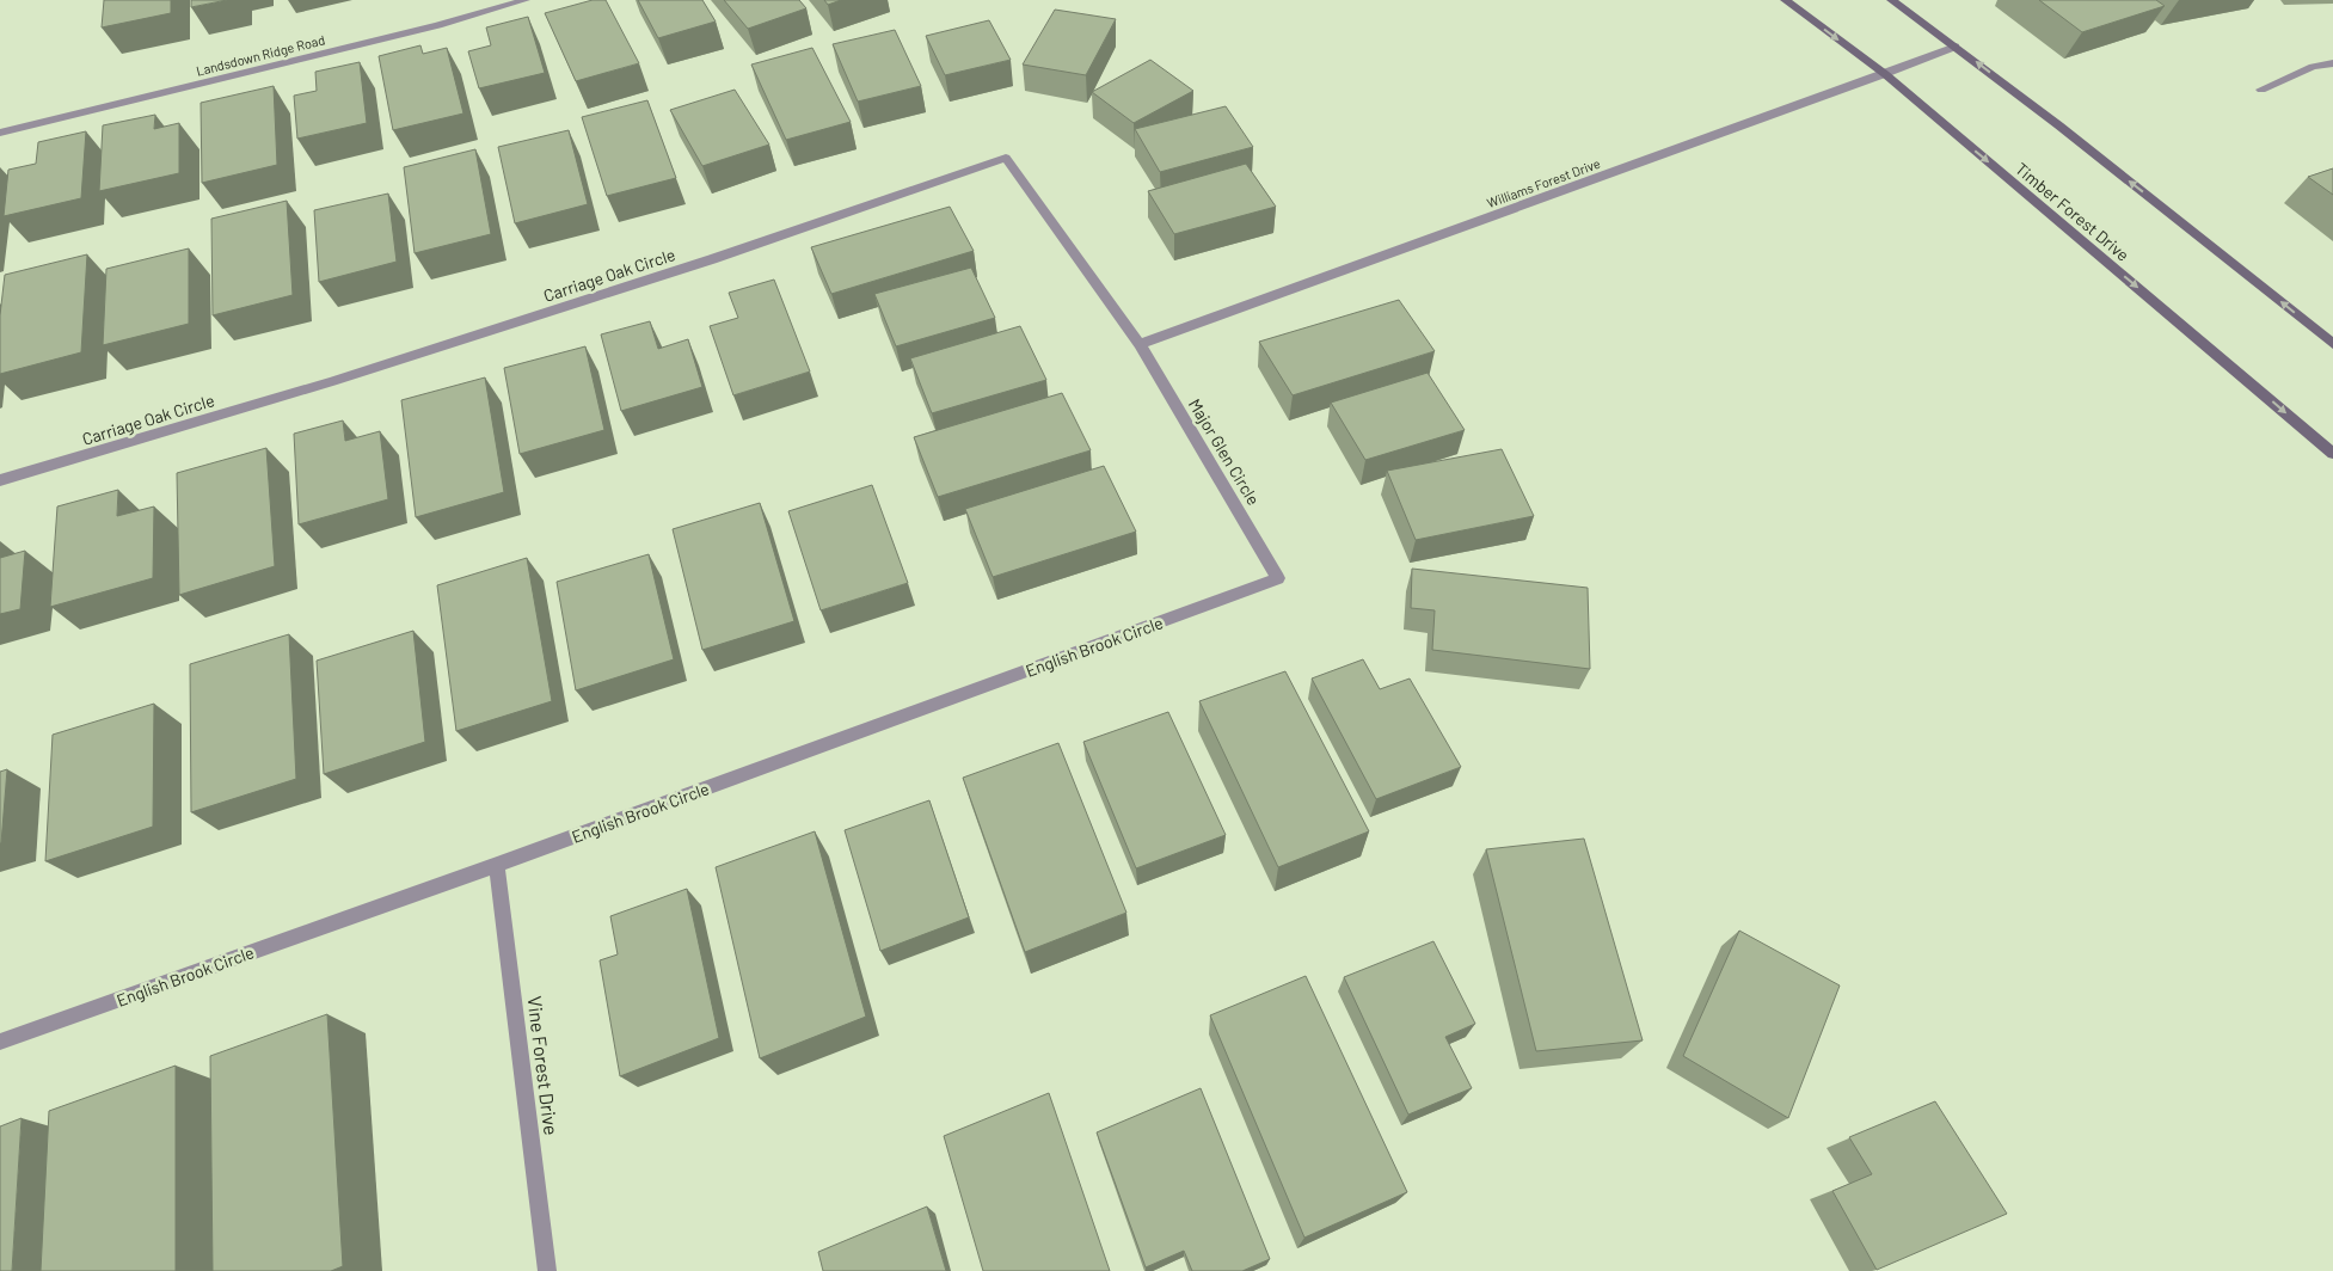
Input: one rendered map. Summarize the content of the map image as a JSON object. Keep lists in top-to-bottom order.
{
  "streets": {
    "main road": ["Timber Forest Drive"],
    "street": [
      "Landsdown Ridge Road",
      "Williams Forest Drive",
      "Carriage Oak Circle",
      "Major Glen Circle",
      "English Brook Circle",
      "Vine Forest Drive"
    ]
  },
  "crossings": [
    ["Williams Forest Drive", "Timber Forest Drive"],
    ["Williams Forest Drive", "Carriage Oak Circle"],
    ["Williams Forest Drive", "Major Glen Circle"],
    ["Carriage Oak Circle", "Major Glen Circle"],
    ["Major Glen Circle", "English Brook Circle"],
    ["English Brook Circle", "Vine Forest Drive"]
  ]
}
